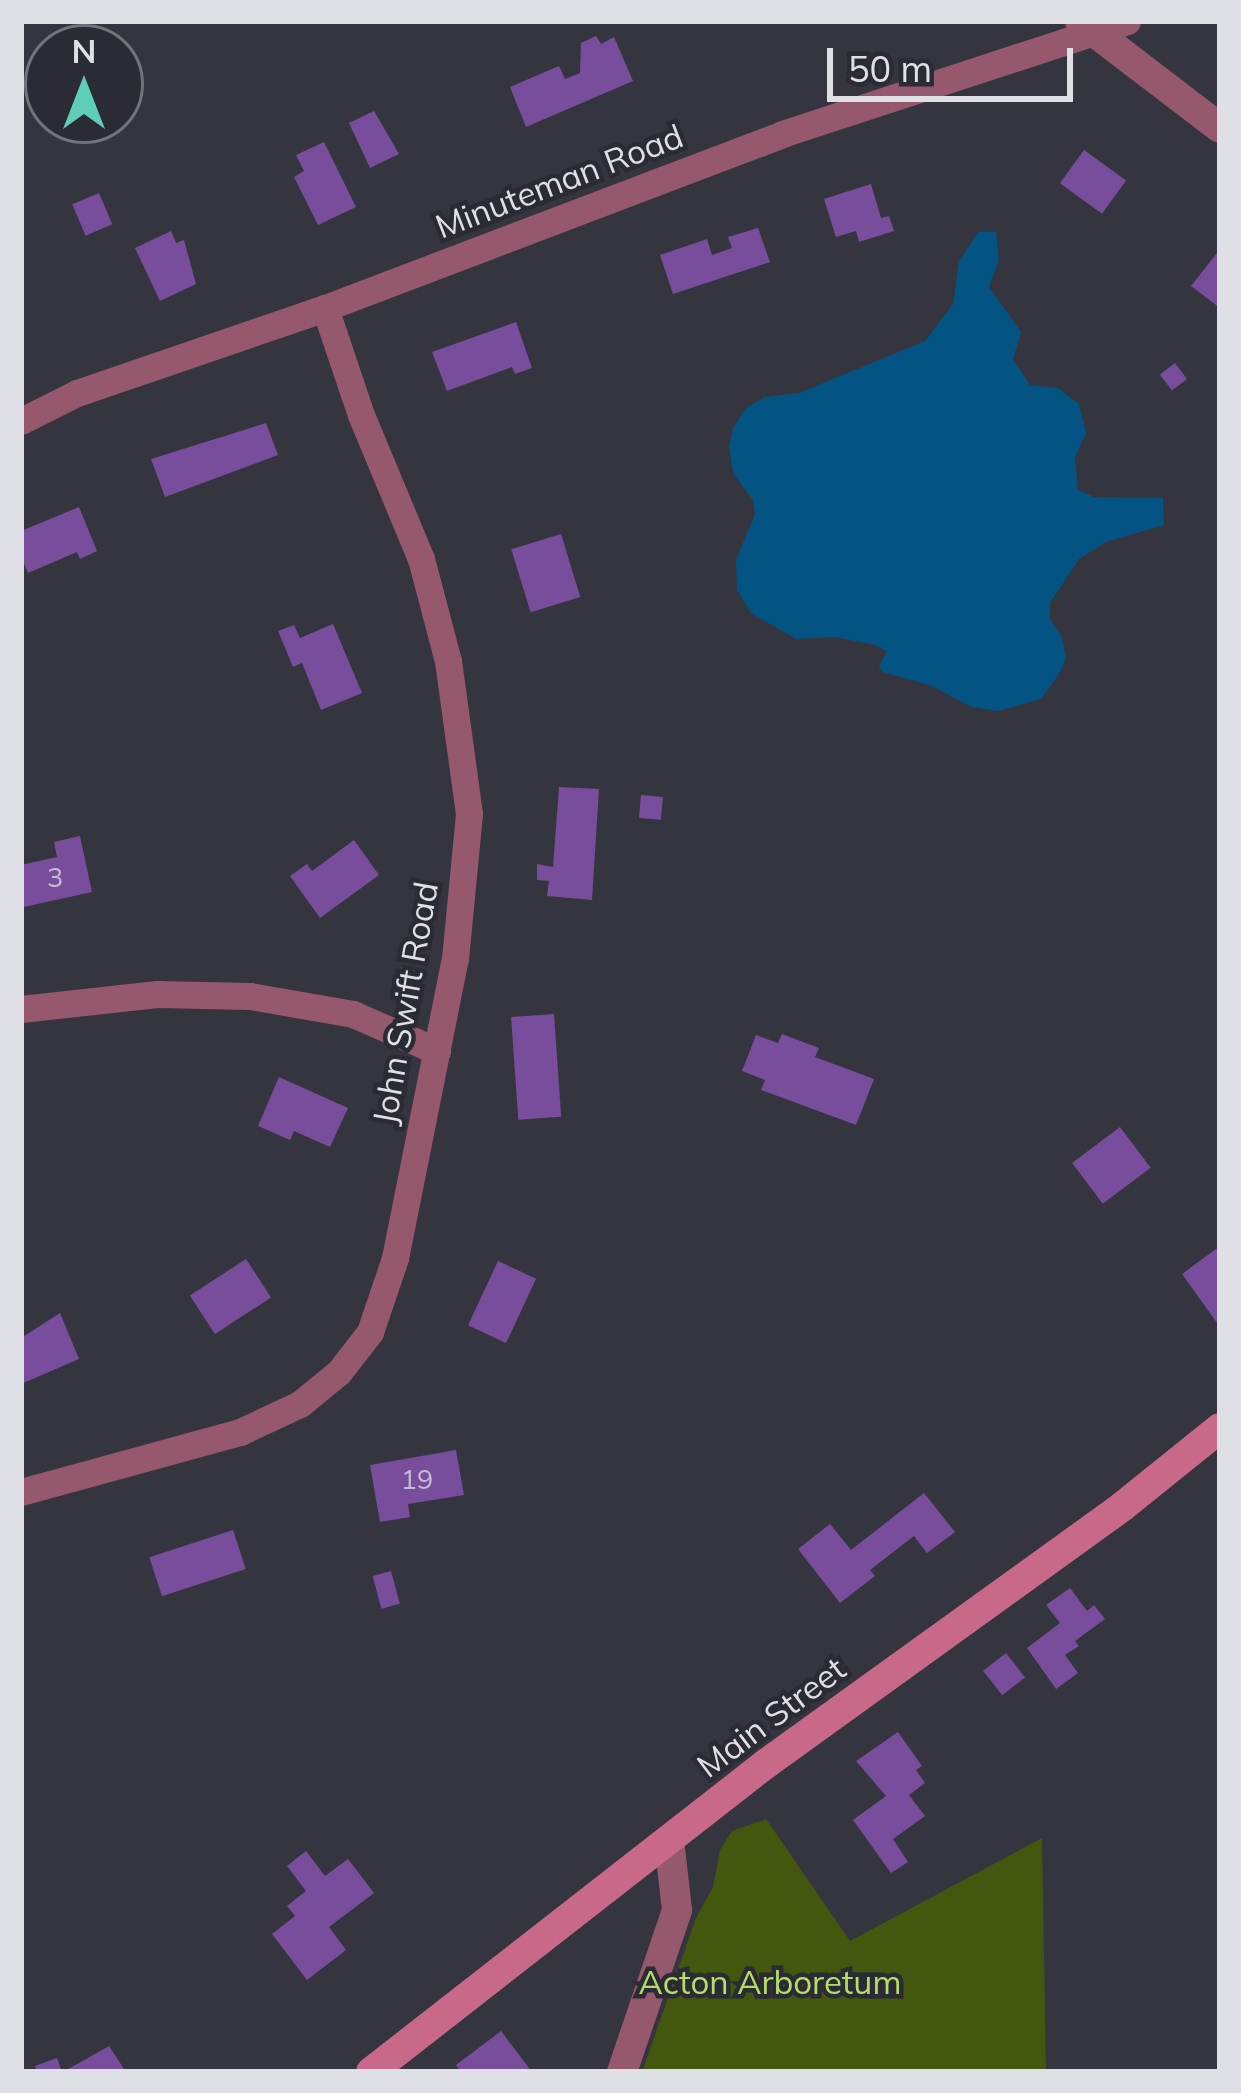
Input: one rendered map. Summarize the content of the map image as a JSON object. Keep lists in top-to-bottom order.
{
  "streets": {
    "main road": ["Main Street"],
    "street": ["Minuteman Road", "John Swift Road"]
  },
  "crossings": [
    ["Minuteman Road", "John Swift Road"]
  ],
  "parks": ["Acton Arboretum"],
  "house_numbers": ["3", "19"],
  "scale_bar": "50 m",
  "north": "top"
}
